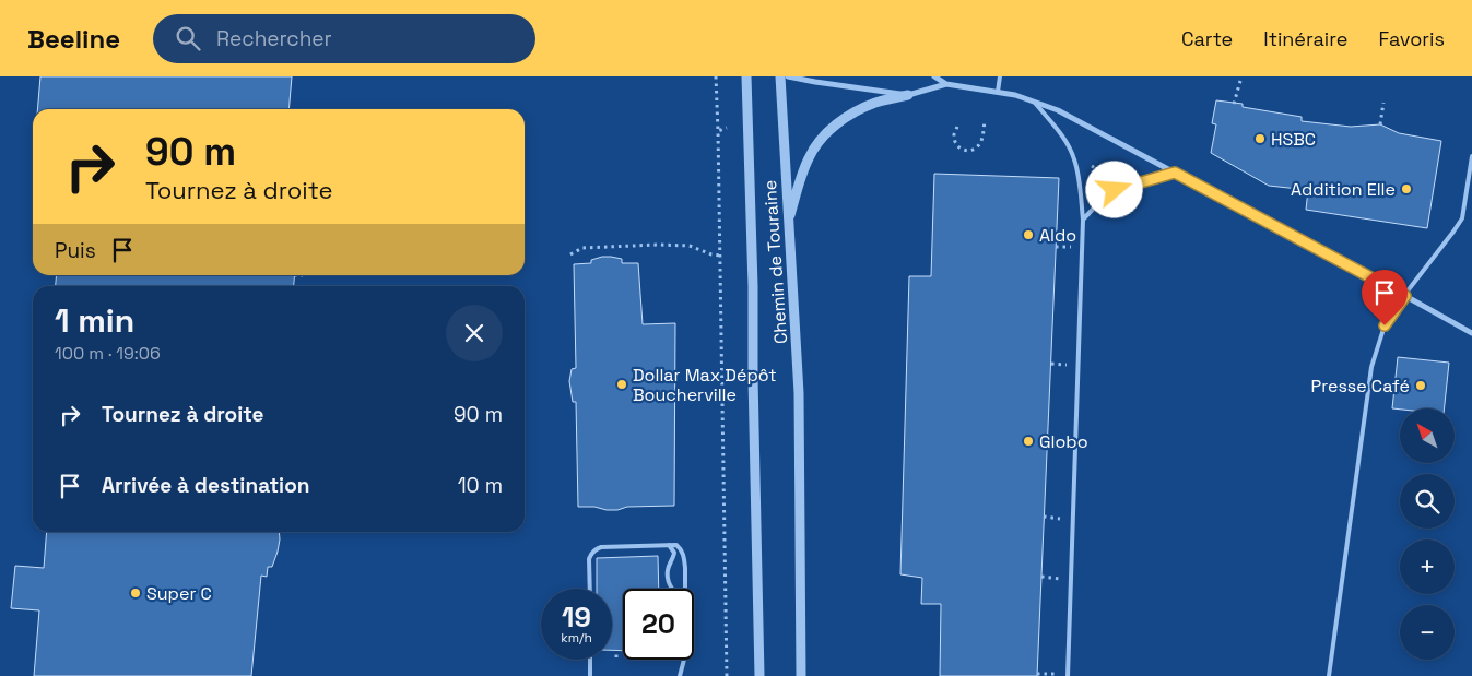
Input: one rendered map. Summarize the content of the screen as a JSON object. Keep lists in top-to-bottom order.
{
  "streets": {
    "street": ["Chemin de Touraine"]
  },
  "places": [
    "HSBC",
    "Addition Elle",
    "Aldo",
    "Dollar Max Dépôt Boucherville",
    "Presse Café",
    "Globo",
    "Super C"
  ],
  "north": "top left",
  "page": {
    "header": "Beeline",
    "search": "Rechercher",
    "nav": ["Carte", "Itinéraire", "Favoris"],
    "turn": ["90 m", "Tournez à droite"],
    "then": "Puis",
    "heading": ["1 min", "100 m · 19:06"],
    "list": [
      {
        "name": "Tournez à droite",
        "value": "90 m"
      },
      {
        "name": "Arrivée à destination",
        "value": "10 m"
      }
    ],
    "map_buttons": ["+", "−"],
    "speed": "19 km/h",
    "limit": "20"
  }
}
